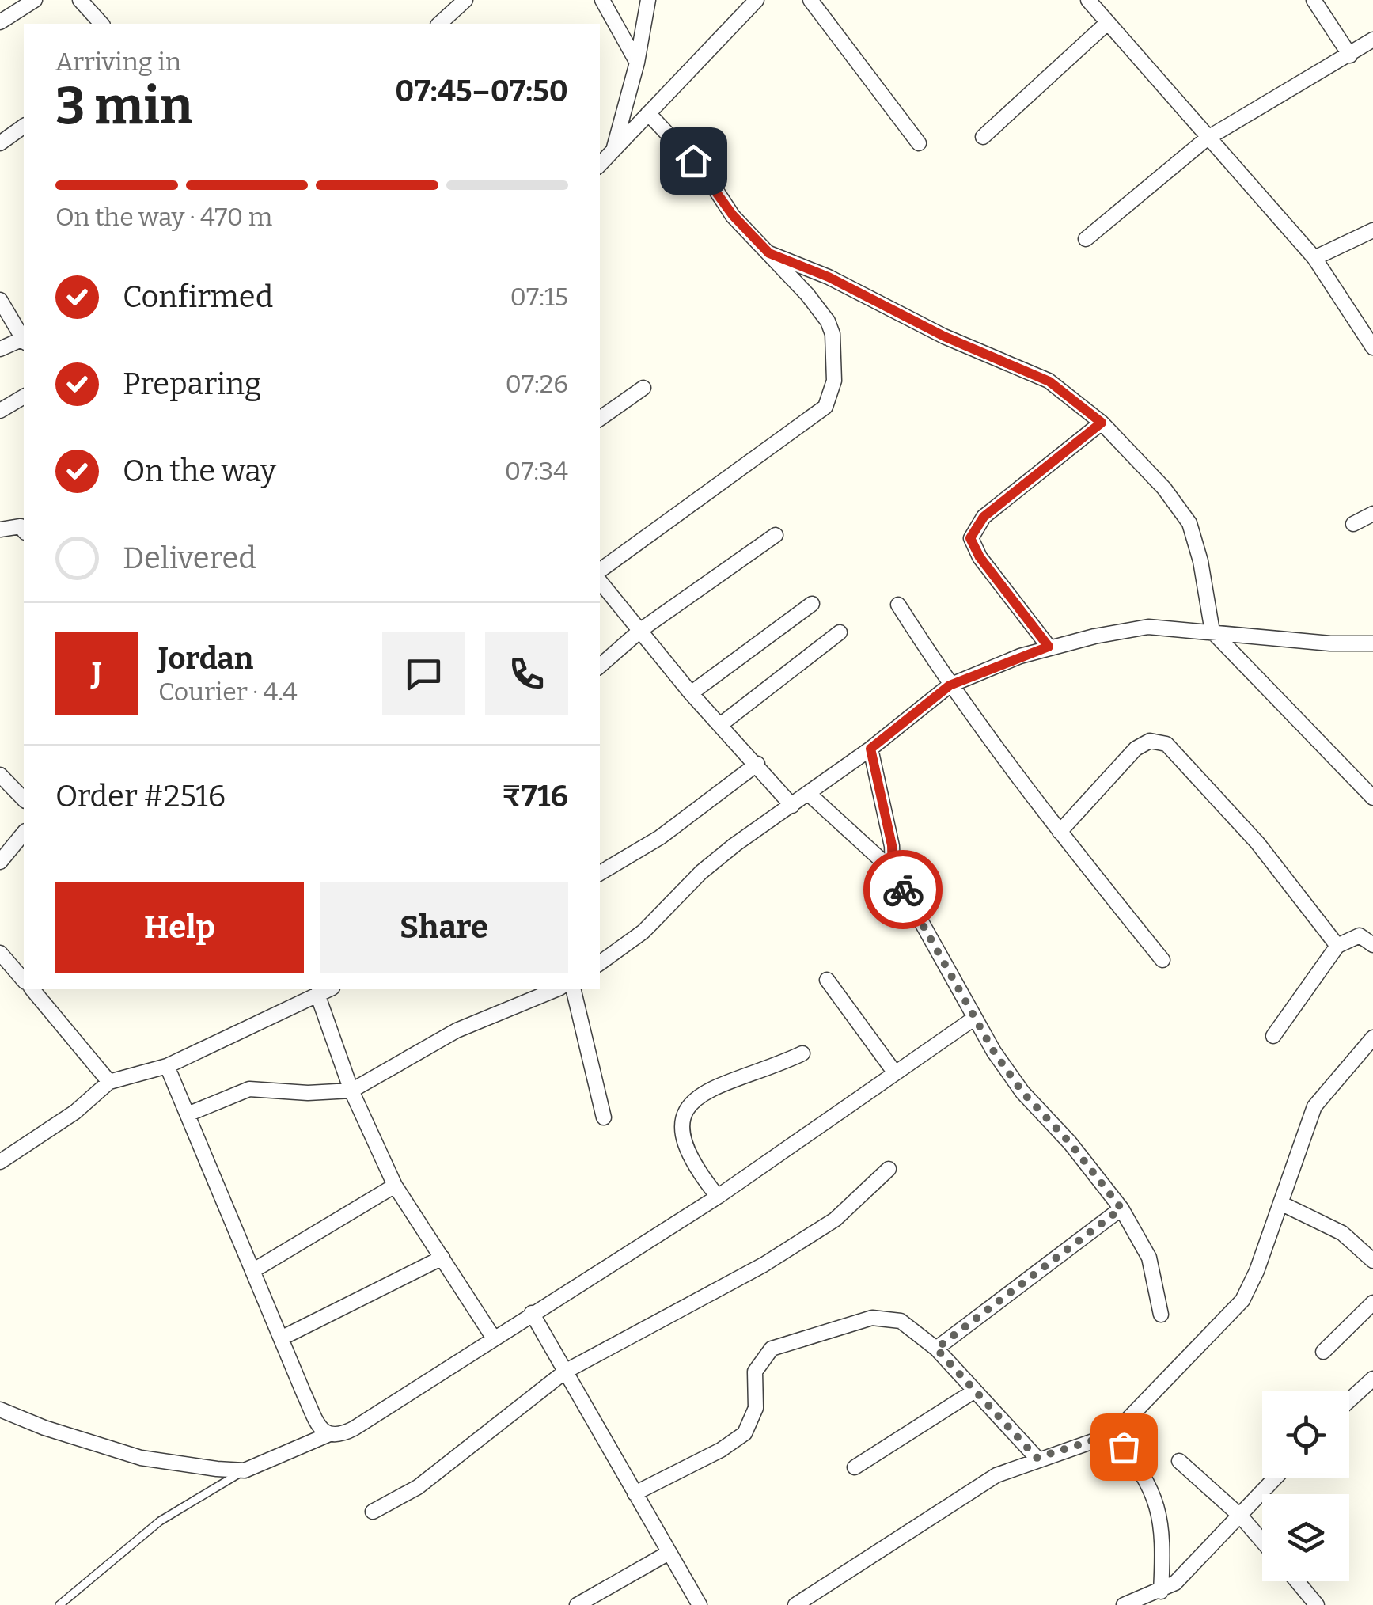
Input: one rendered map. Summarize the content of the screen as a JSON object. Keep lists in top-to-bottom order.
{
  "page": {
    "heading": ["3 min", "Arriving in", "07:45–07:50"],
    "panel": [
      "Jordan",
      "Courier · 4.4",
      "Order #2516",
      "₹716"
    ],
    "bar": "On the way · 470 m",
    "list": [
      ["Confirmed", "07:15"],
      ["Preparing", "07:26"],
      ["On the way", "07:34"],
      "Delivered"
    ],
    "round": "J",
    "buttons": ["Help", "Share"]
  }
}
